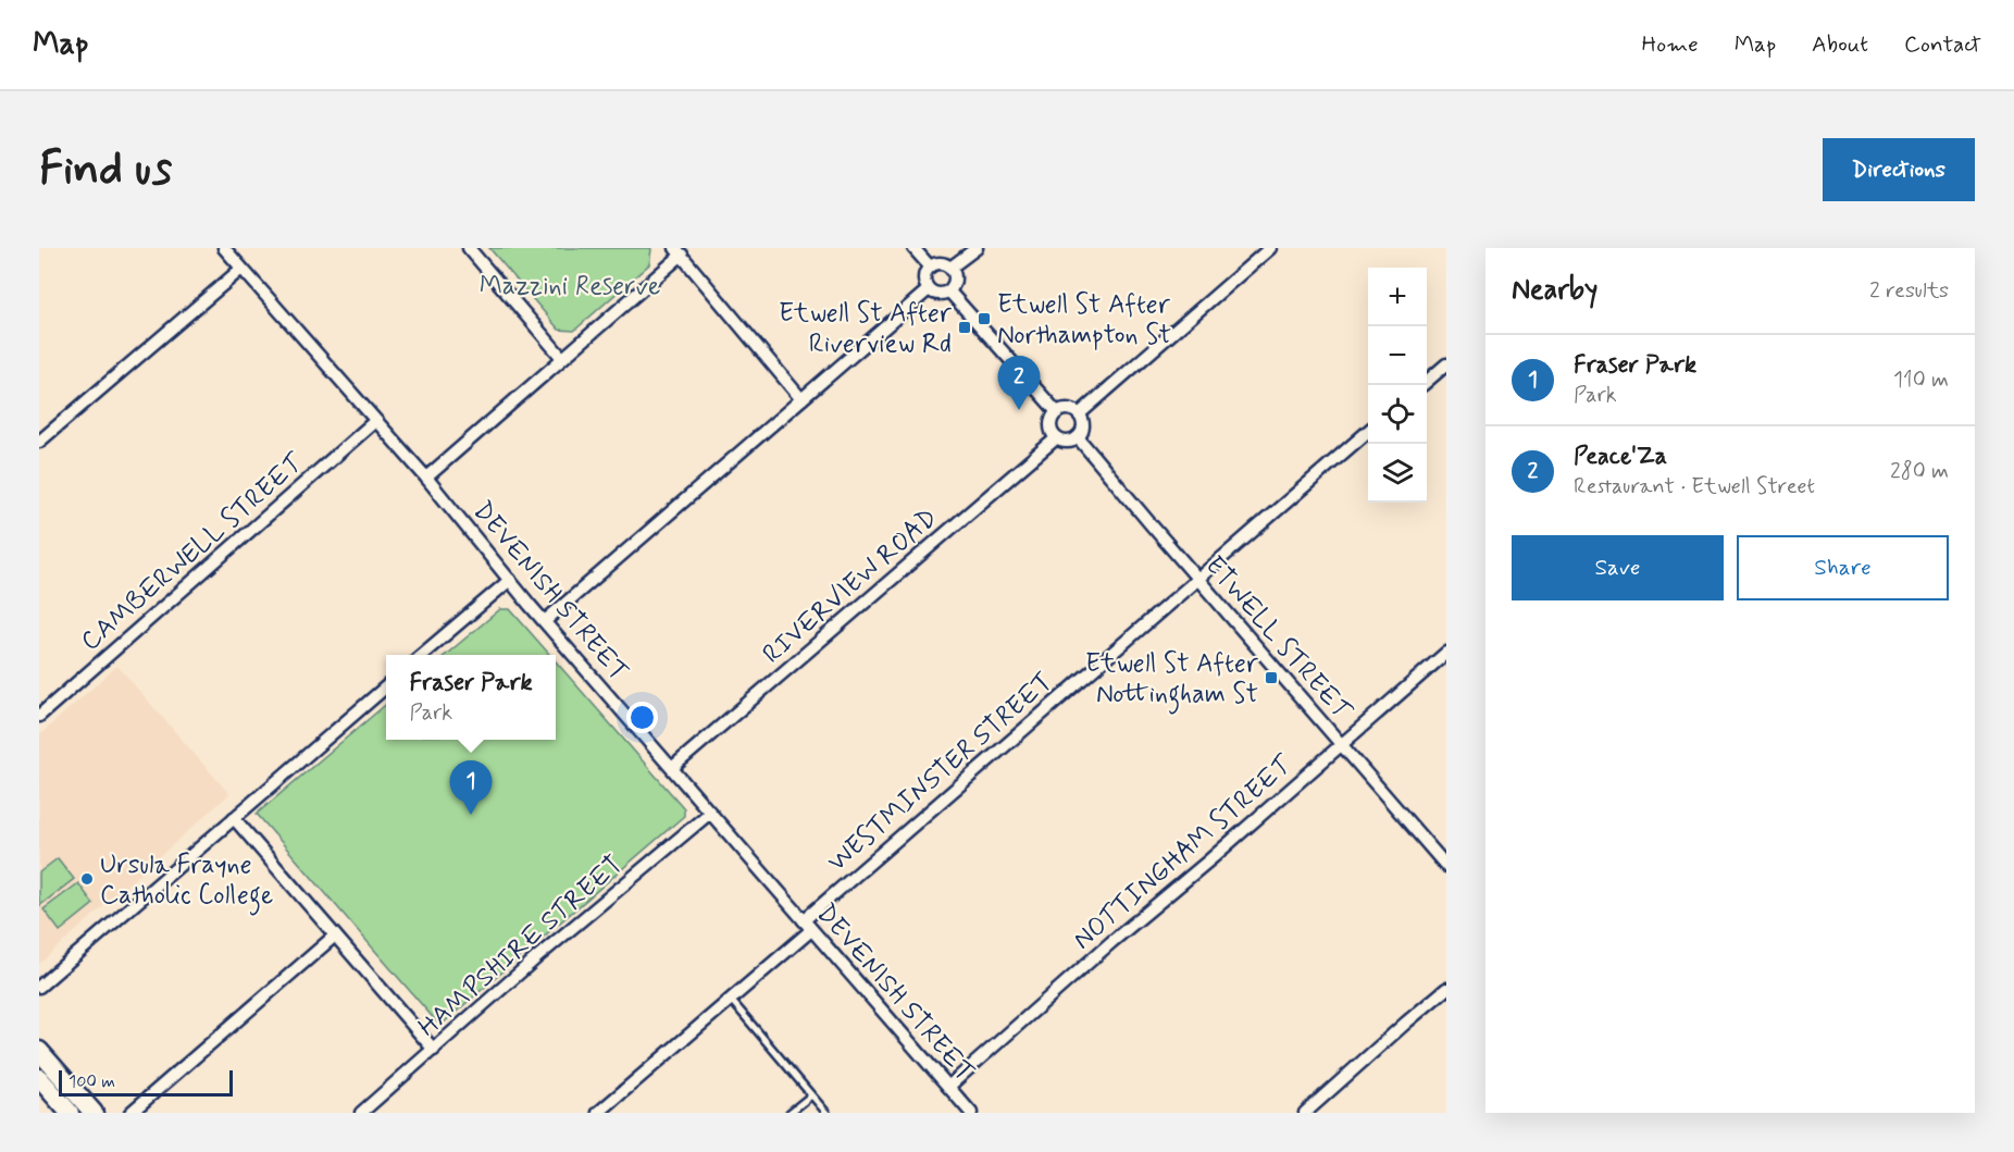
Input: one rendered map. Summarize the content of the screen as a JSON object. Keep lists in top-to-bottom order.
{
  "streets": {
    "street": [
      "CAMBERWELL STREET",
      "RIVERVIEW ROAD",
      "DEVENISH STREET",
      "ETWELL STREET",
      "WESTMINSTER STREET",
      "NOTTINGHAM STREET",
      "HAMPSHIRE STREET"
    ]
  },
  "crossings": [
    ["CAMBERWELL STREET", "DEVENISH STREET"],
    ["RIVERVIEW ROAD", "DEVENISH STREET"],
    ["RIVERVIEW ROAD", "ETWELL STREET"],
    ["DEVENISH STREET", "WESTMINSTER STREET"],
    ["DEVENISH STREET", "NOTTINGHAM STREET"],
    ["DEVENISH STREET", "HAMPSHIRE STREET"],
    ["ETWELL STREET", "WESTMINSTER STREET"],
    ["ETWELL STREET", "NOTTINGHAM STREET"]
  ],
  "parks": ["Mazzini Reserve"],
  "places": {
    "transit": ["Etwell St After Northampton St", "Etwell St After Riverview Rd", "Etwell St After Nottingham St"],
    "other": ["Ursula Frayne Catholic College"]
  },
  "scale_bar": "100 m",
  "page": {
    "header": "Map",
    "nav": [
      "Home",
      "Map",
      "About",
      "Contact"
    ],
    "buttons": [
      "Directions",
      ["Save", "Share"]
    ],
    "title": "Find us",
    "heading": ["Nearby", "2 results"],
    "map_buttons": ["+", "−"],
    "list": [
      {
        "mark": "1",
        "name": "Fraser Park",
        "note": "Park",
        "value": "110 m"
      },
      {
        "mark": "2",
        "name": "Peace'Za",
        "note": "Restaurant · Etwell Street",
        "value": "280 m"
      }
    ],
    "pins": ["2", "1"],
    "popup": ["Fraser Park", "Park"],
    "scale": "100 m"
  }
}
